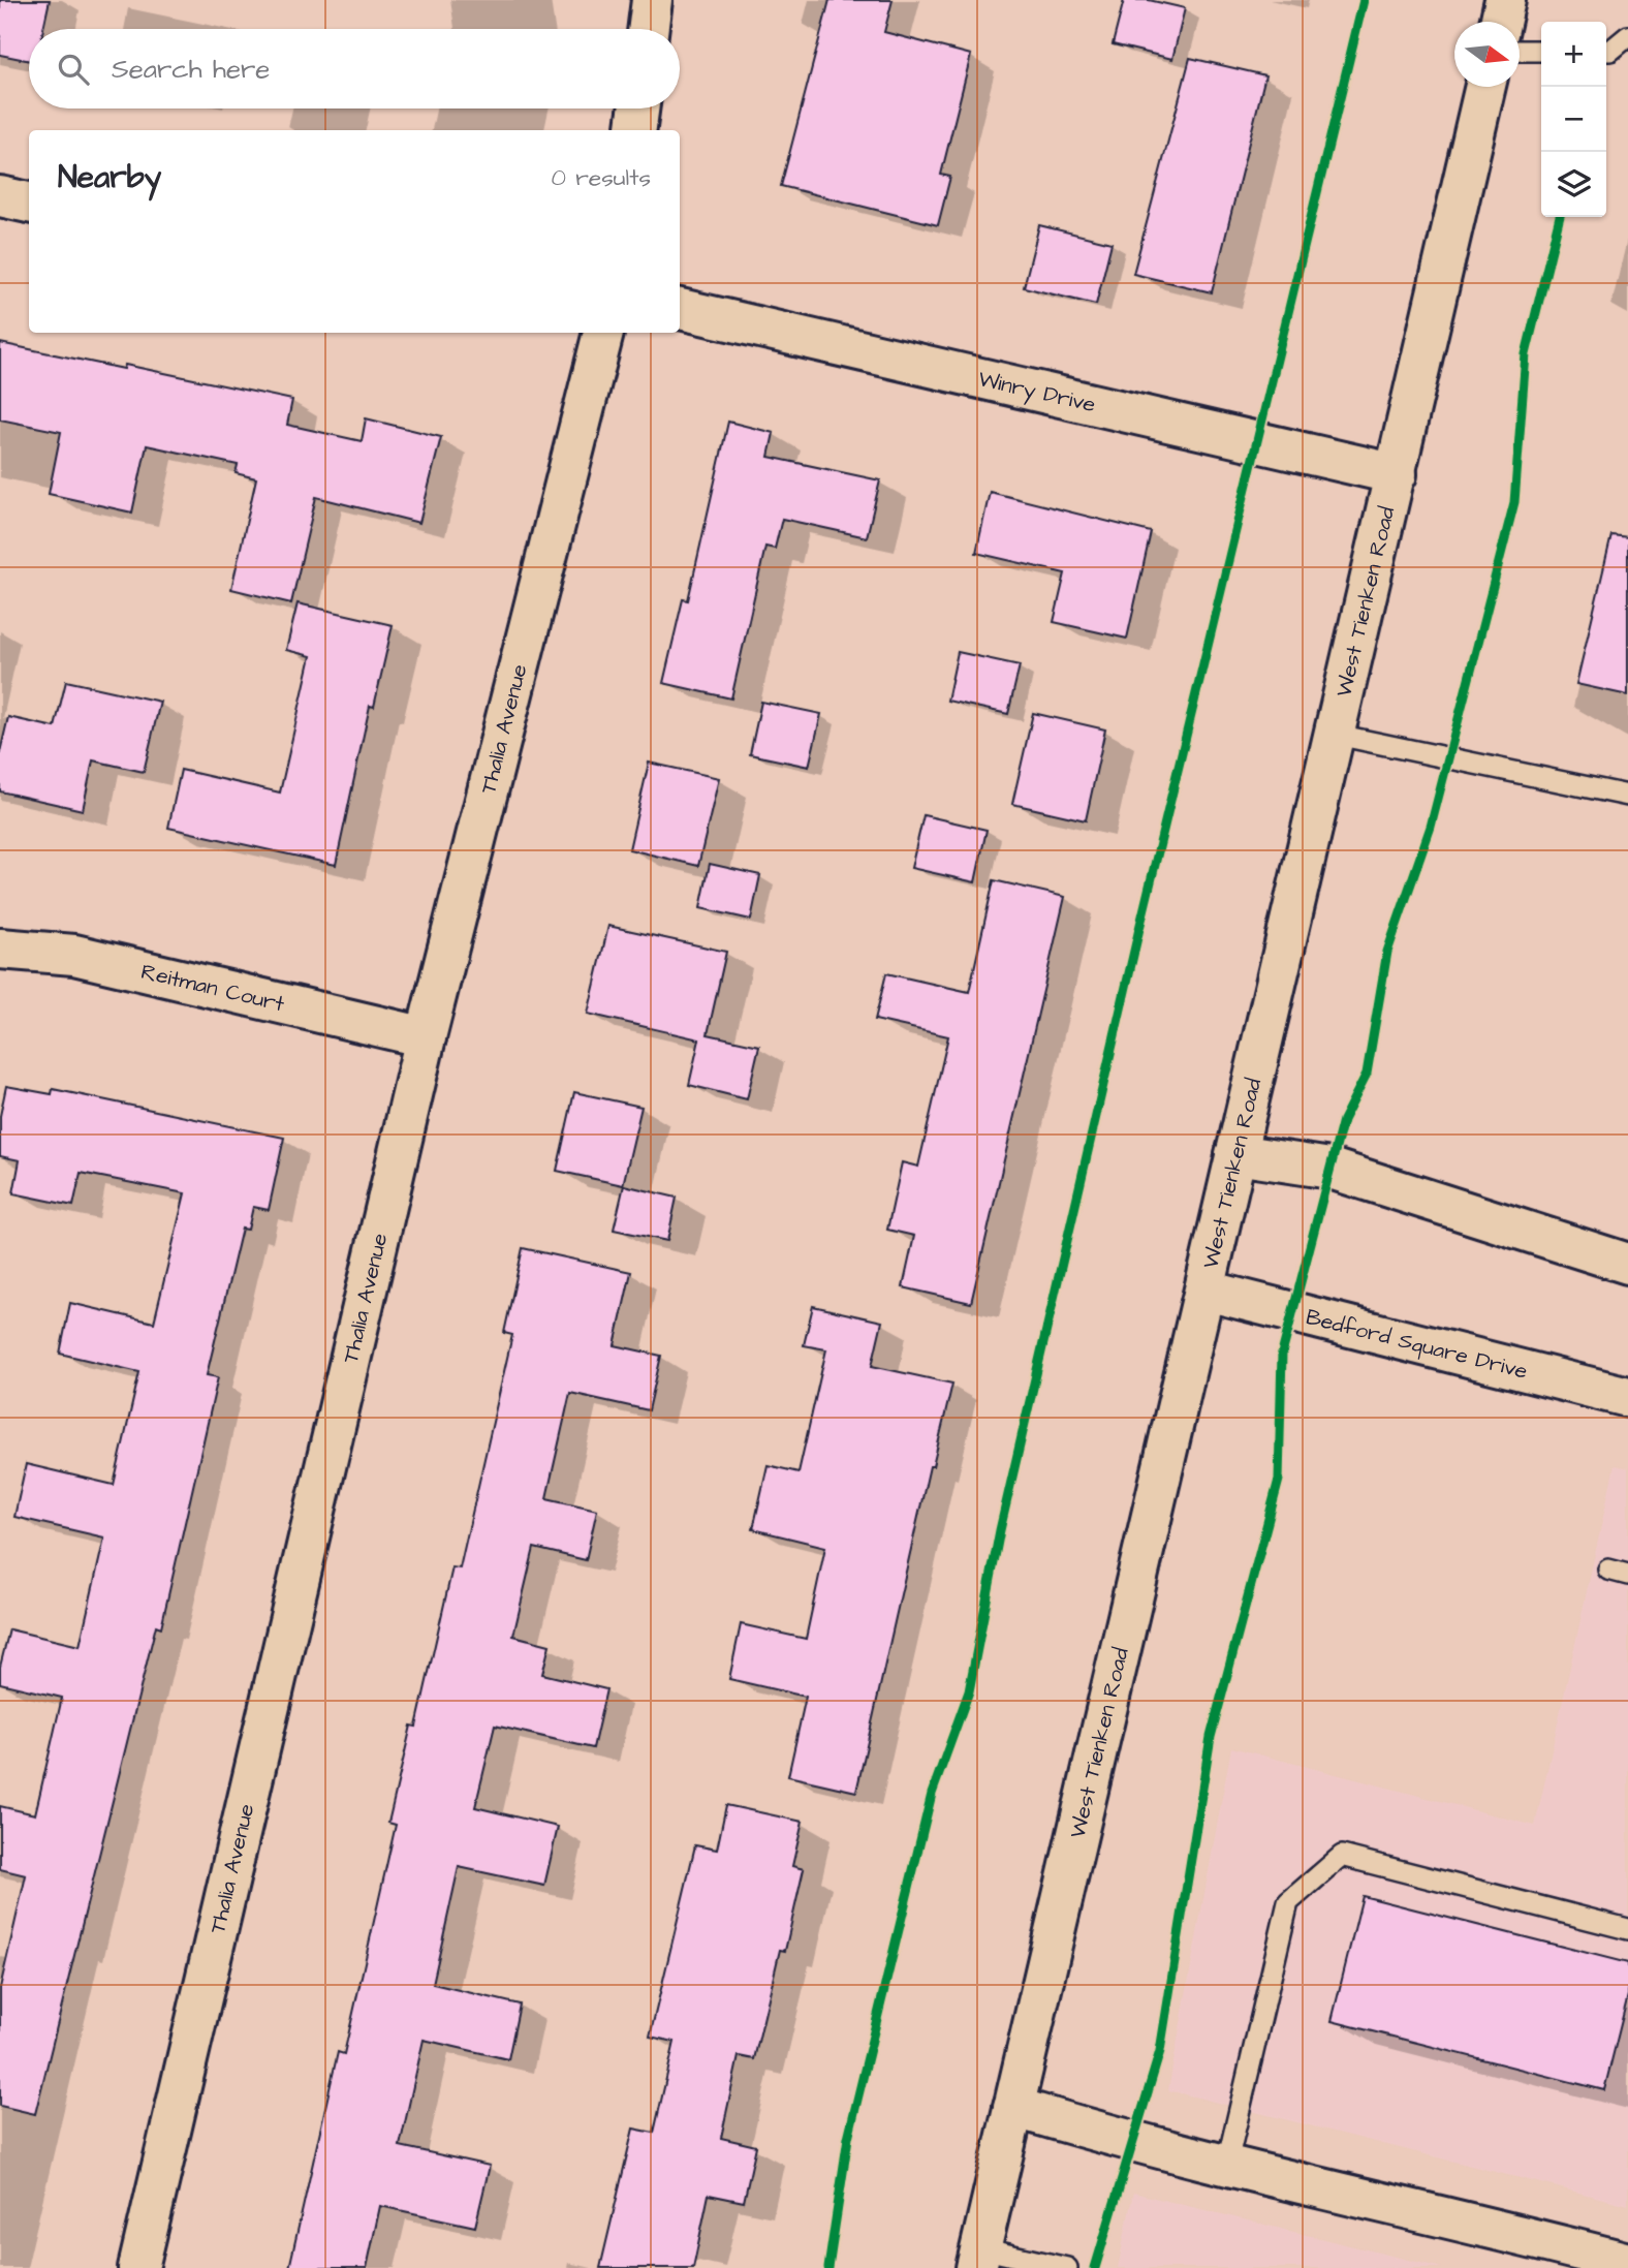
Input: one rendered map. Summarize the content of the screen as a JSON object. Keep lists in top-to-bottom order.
{
  "streets": {
    "street": [
      "Winry Drive",
      "West Tienken Road",
      "Thalia Avenue",
      "Reitman Court",
      "Bedford Square Drive"
    ]
  },
  "crossings": [
    ["Winry Drive", "West Tienken Road"],
    ["West Tienken Road", "Bedford Square Drive"],
    ["Thalia Avenue", "Reitman Court"]
  ],
  "north": "right",
  "page": {
    "map_buttons": ["+", "−"],
    "search": "Search here",
    "heading": ["Nearby", "0 results"]
  }
}
